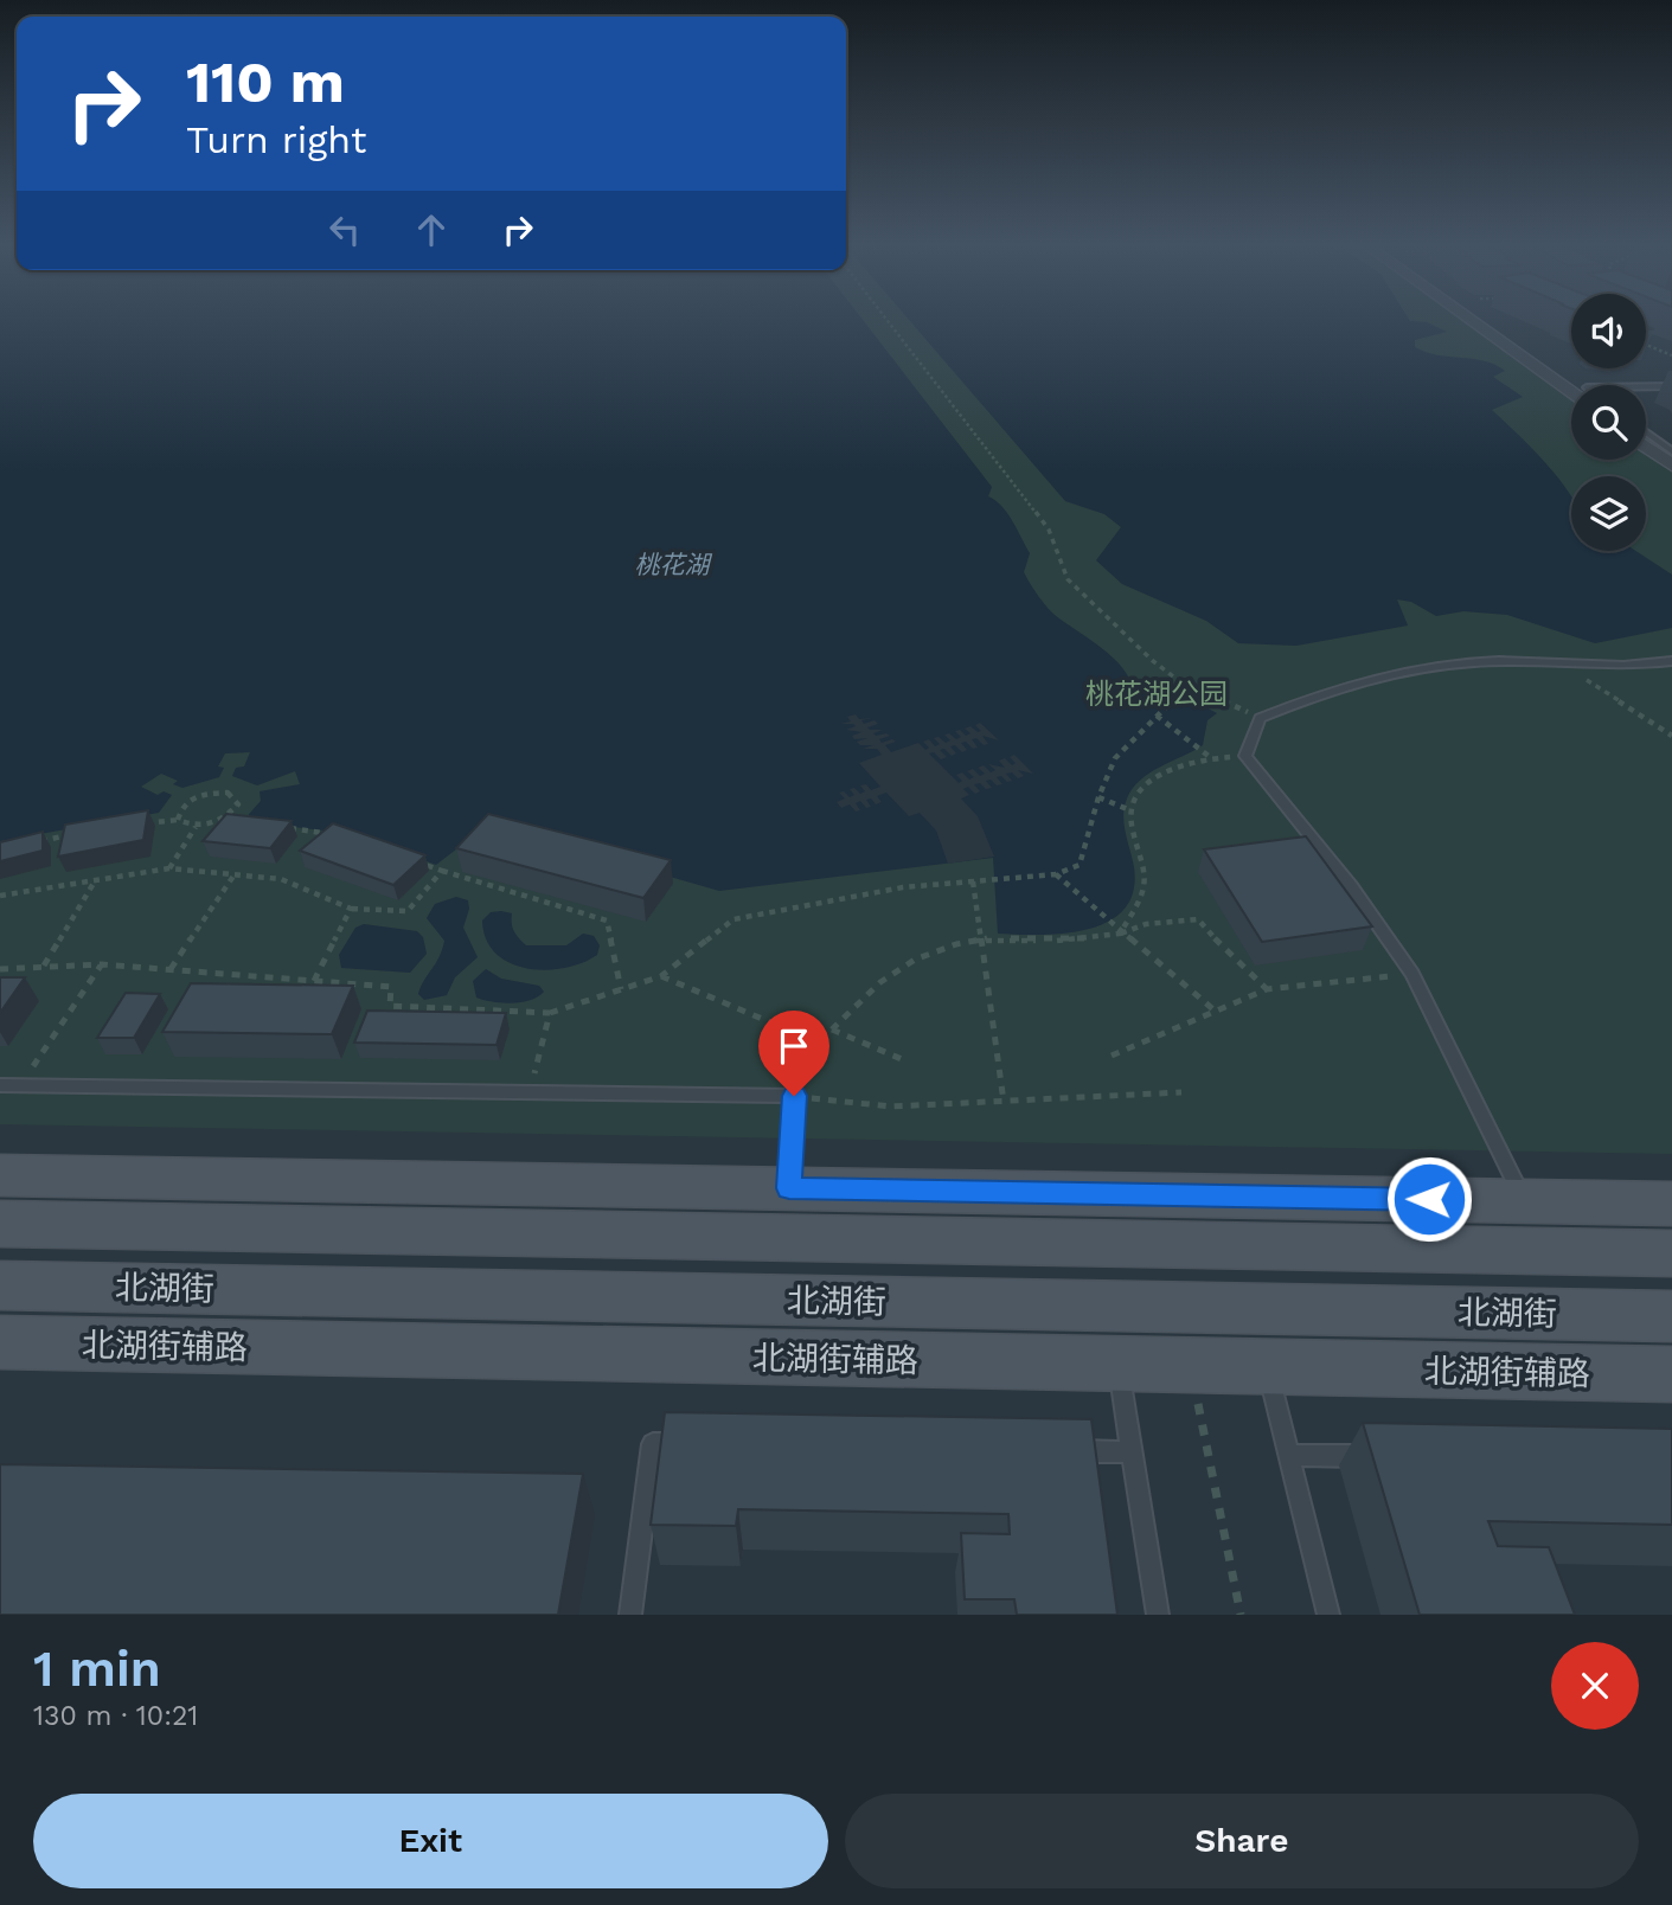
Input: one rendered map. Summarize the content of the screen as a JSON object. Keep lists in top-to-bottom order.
{
  "streets": {
    "main road": ["北湖街", "北湖街辅路"]
  },
  "water": ["桃花湖"],
  "parks": ["桃花湖公园"],
  "page": {
    "turn": ["110 m", "Turn right"],
    "heading": ["1 min", "130 m · 10:21"],
    "buttons": ["Exit", "Share"]
  }
}
